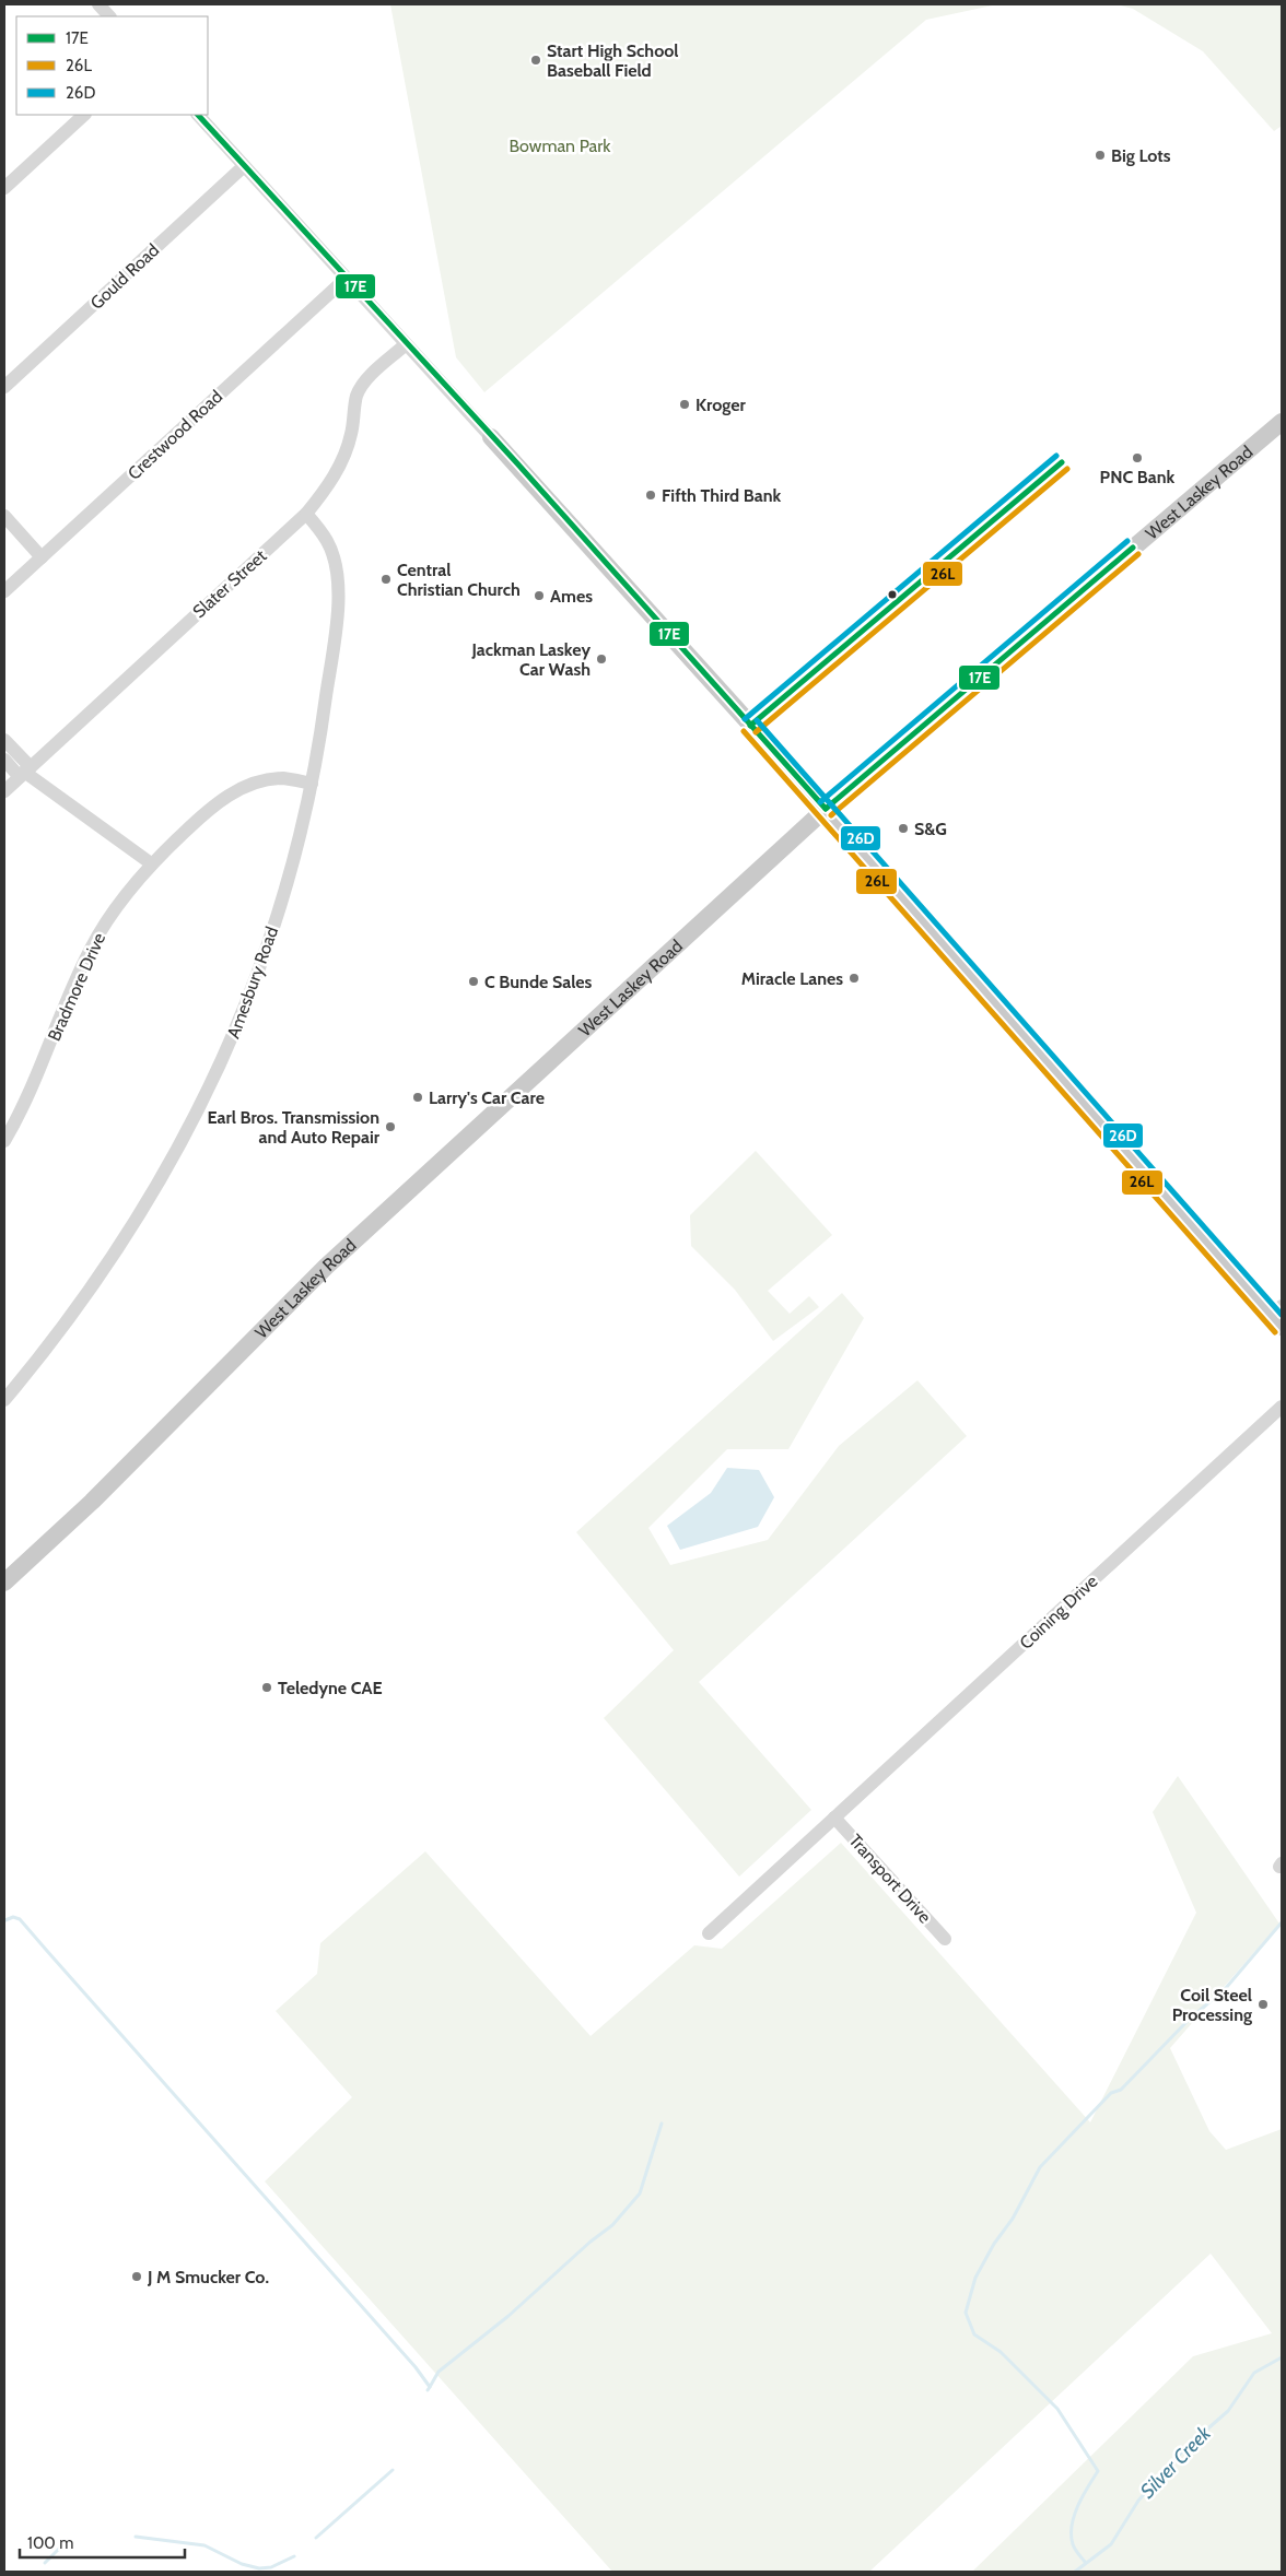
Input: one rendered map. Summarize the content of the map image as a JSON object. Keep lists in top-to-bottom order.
{
  "streets": {
    "main road": ["West Laskey Road"],
    "street": [
      "Gould Road",
      "Crestwood Road",
      "Slater Street",
      "Amesbury Road",
      "Bradmore Drive",
      "Coining Drive",
      "Transport Drive"
    ]
  },
  "crossings": [
    ["Slater Street", "Amesbury Road"],
    ["Amesbury Road", "Bradmore Drive"],
    ["Coining Drive", "Transport Drive"]
  ],
  "water": ["Silver Creek"],
  "parks": ["Bowman Park"],
  "places": [
    "Start High School Baseball Field",
    "Big Lots",
    "Kroger",
    "PNC Bank",
    "Fifth Third Bank",
    "Central Christian Church",
    "Ames",
    "Jackman Laskey Car Wash",
    "S&G",
    "Miracle Lanes",
    "C Bunde Sales",
    "Larry's Car Care",
    "Earl Bros. Transmission and Auto Repair",
    "Teledyne CAE",
    "Coil Steel Processing",
    "J M Smucker Co."
  ],
  "lines": ["transit line 17E", "transit line 26D", "transit line 26L"],
  "legend": ["17E", "26L", "26D"],
  "scale_bar": "100 m"
}
